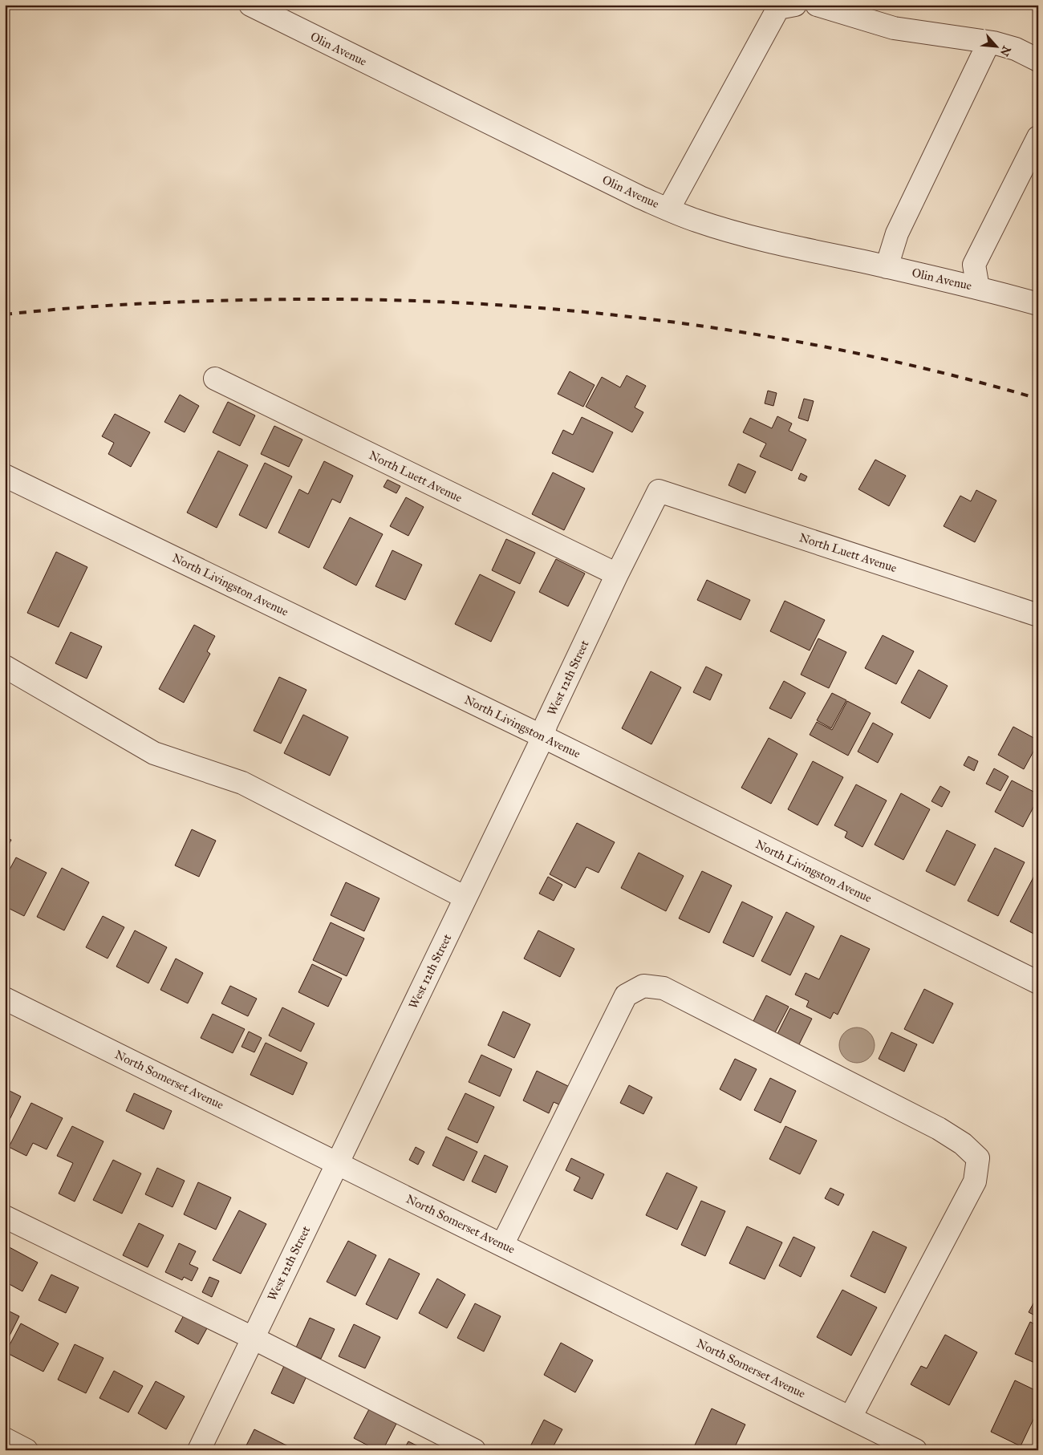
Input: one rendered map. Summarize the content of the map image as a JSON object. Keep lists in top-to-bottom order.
{
  "streets": {
    "street": [
      "Olin Avenue",
      "North Luett Avenue",
      "North Livingston Avenue",
      "West 12th Street",
      "North Somerset Avenue"
    ]
  },
  "crossings": [
    ["North Luett Avenue", "West 12th Street"],
    ["North Livingston Avenue", "West 12th Street"],
    ["West 12th Street", "North Somerset Avenue"]
  ],
  "north": "bottom right"
}
